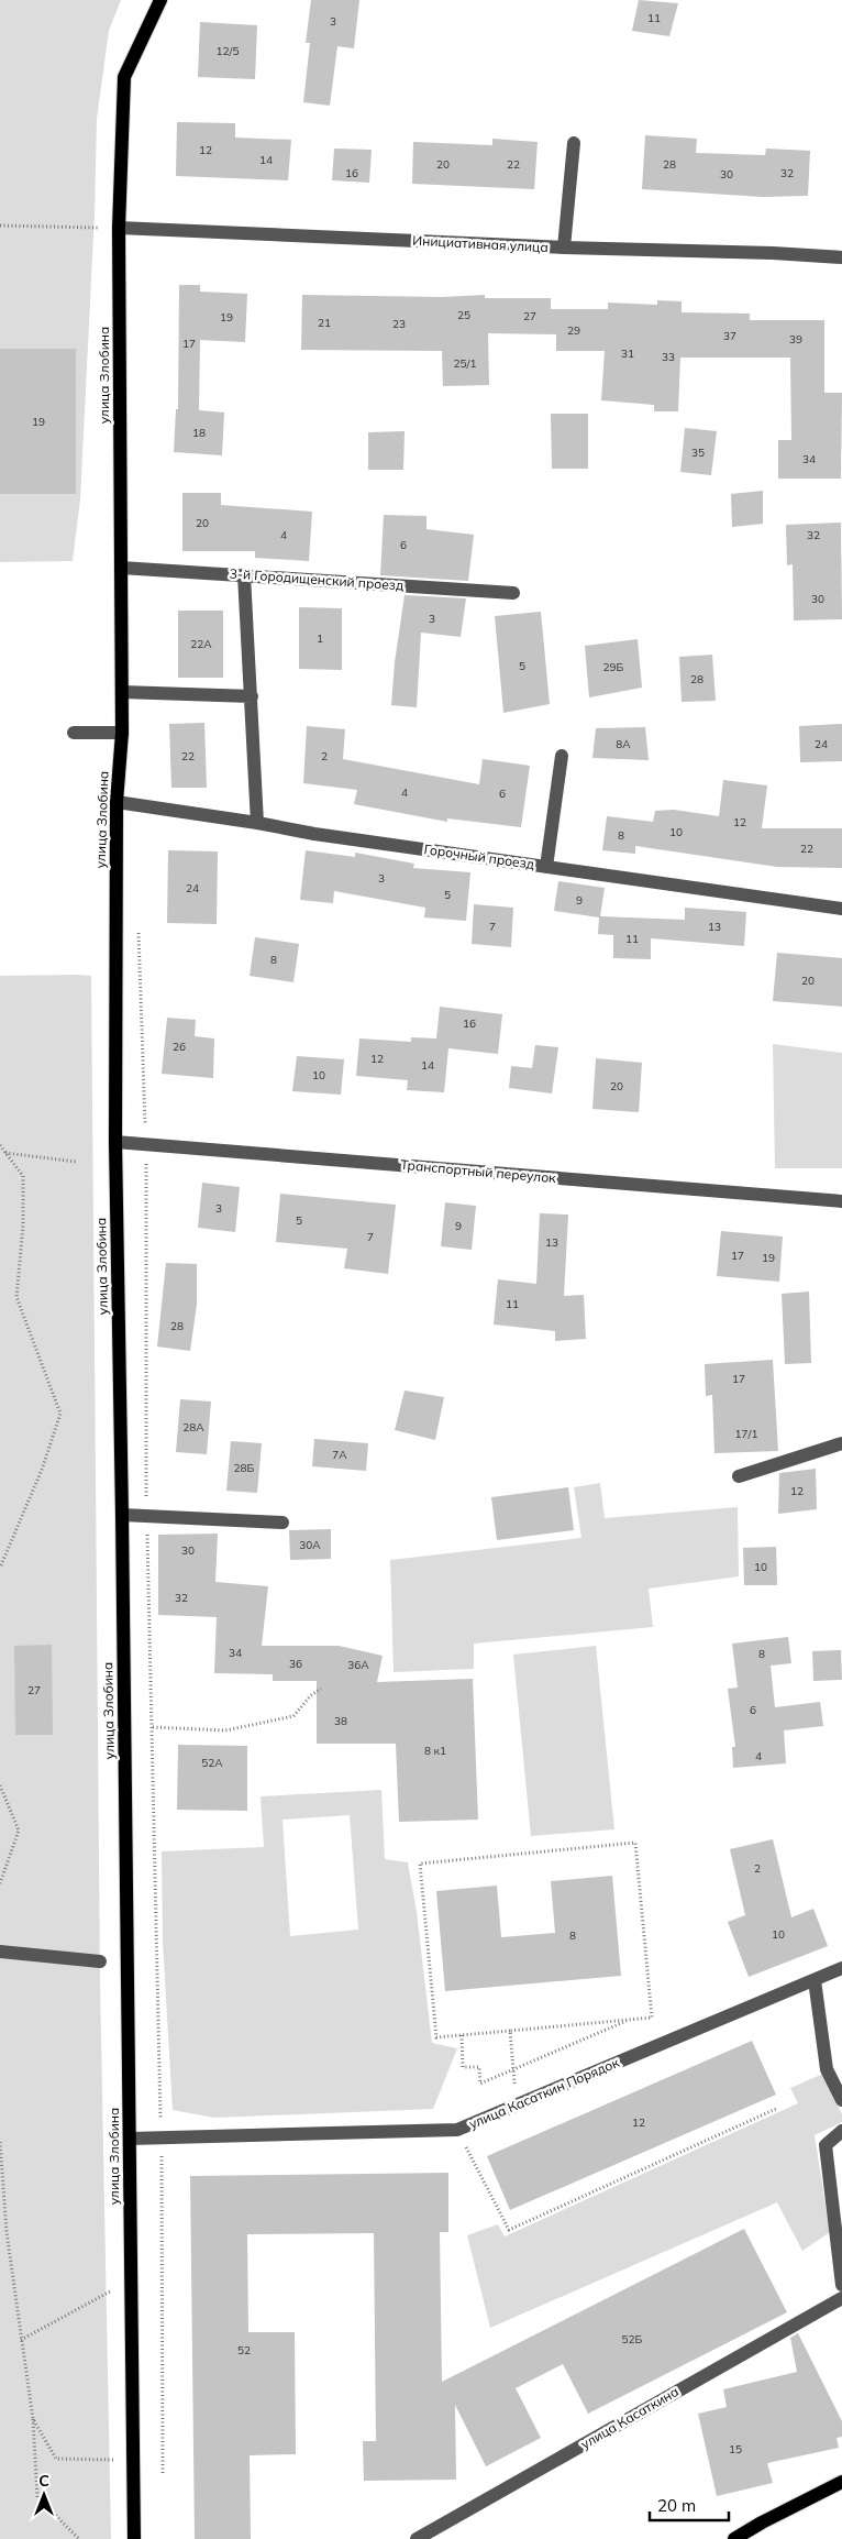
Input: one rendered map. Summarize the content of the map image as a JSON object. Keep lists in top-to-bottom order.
{
  "streets": {
    "main road": ["улица Злобина"],
    "street": [
      "Инициативная улица",
      "3-й Городищенский проезд",
      "Горочный проезд",
      "Транспортный переулок",
      "улица Касаткин Порядок",
      "улица Касаткина"
    ]
  },
  "crossings": [
    ["Инициативная улица", "улица Злобина"],
    ["улица Злобина", "3-й Городищенский проезд"],
    ["улица Злобина", "Горочный проезд"],
    ["улица Злобина", "Транспортный переулок"],
    ["улица Злобина", "улица Касаткин Порядок"]
  ],
  "house_numbers": [
    "11",
    "3",
    "12/5",
    "12",
    "14",
    "20",
    "22",
    "28",
    "16",
    "32",
    "30",
    "25",
    "27",
    "19",
    "21",
    "23",
    "29",
    "37",
    "39",
    "17",
    "31",
    "33",
    "25/1",
    "19",
    "18",
    "35",
    "34",
    "20",
    "4",
    "32",
    "6",
    "30",
    "3",
    "1",
    "22А",
    "5",
    "29Б",
    "28",
    "8А",
    "24",
    "22",
    "2",
    "4",
    "6",
    "12",
    "10",
    "8",
    "22",
    "3",
    "24",
    "5",
    "9",
    "7",
    "13",
    "11",
    "8",
    "20",
    "16",
    "26",
    "12",
    "14",
    "10",
    "20",
    "3",
    "5",
    "9",
    "7",
    "13",
    "17",
    "19",
    "11",
    "28",
    "17",
    "28А",
    "17/1",
    "7А",
    "28Б",
    "12",
    "30А",
    "30",
    "10",
    "32",
    "34",
    "8",
    "36",
    "36А",
    "27",
    "6",
    "38",
    "8 к1",
    "4",
    "52А",
    "2",
    "10",
    "8",
    "12",
    "52Б",
    "52",
    "15"
  ],
  "scale_bar": "20 m",
  "north": "top"
}
